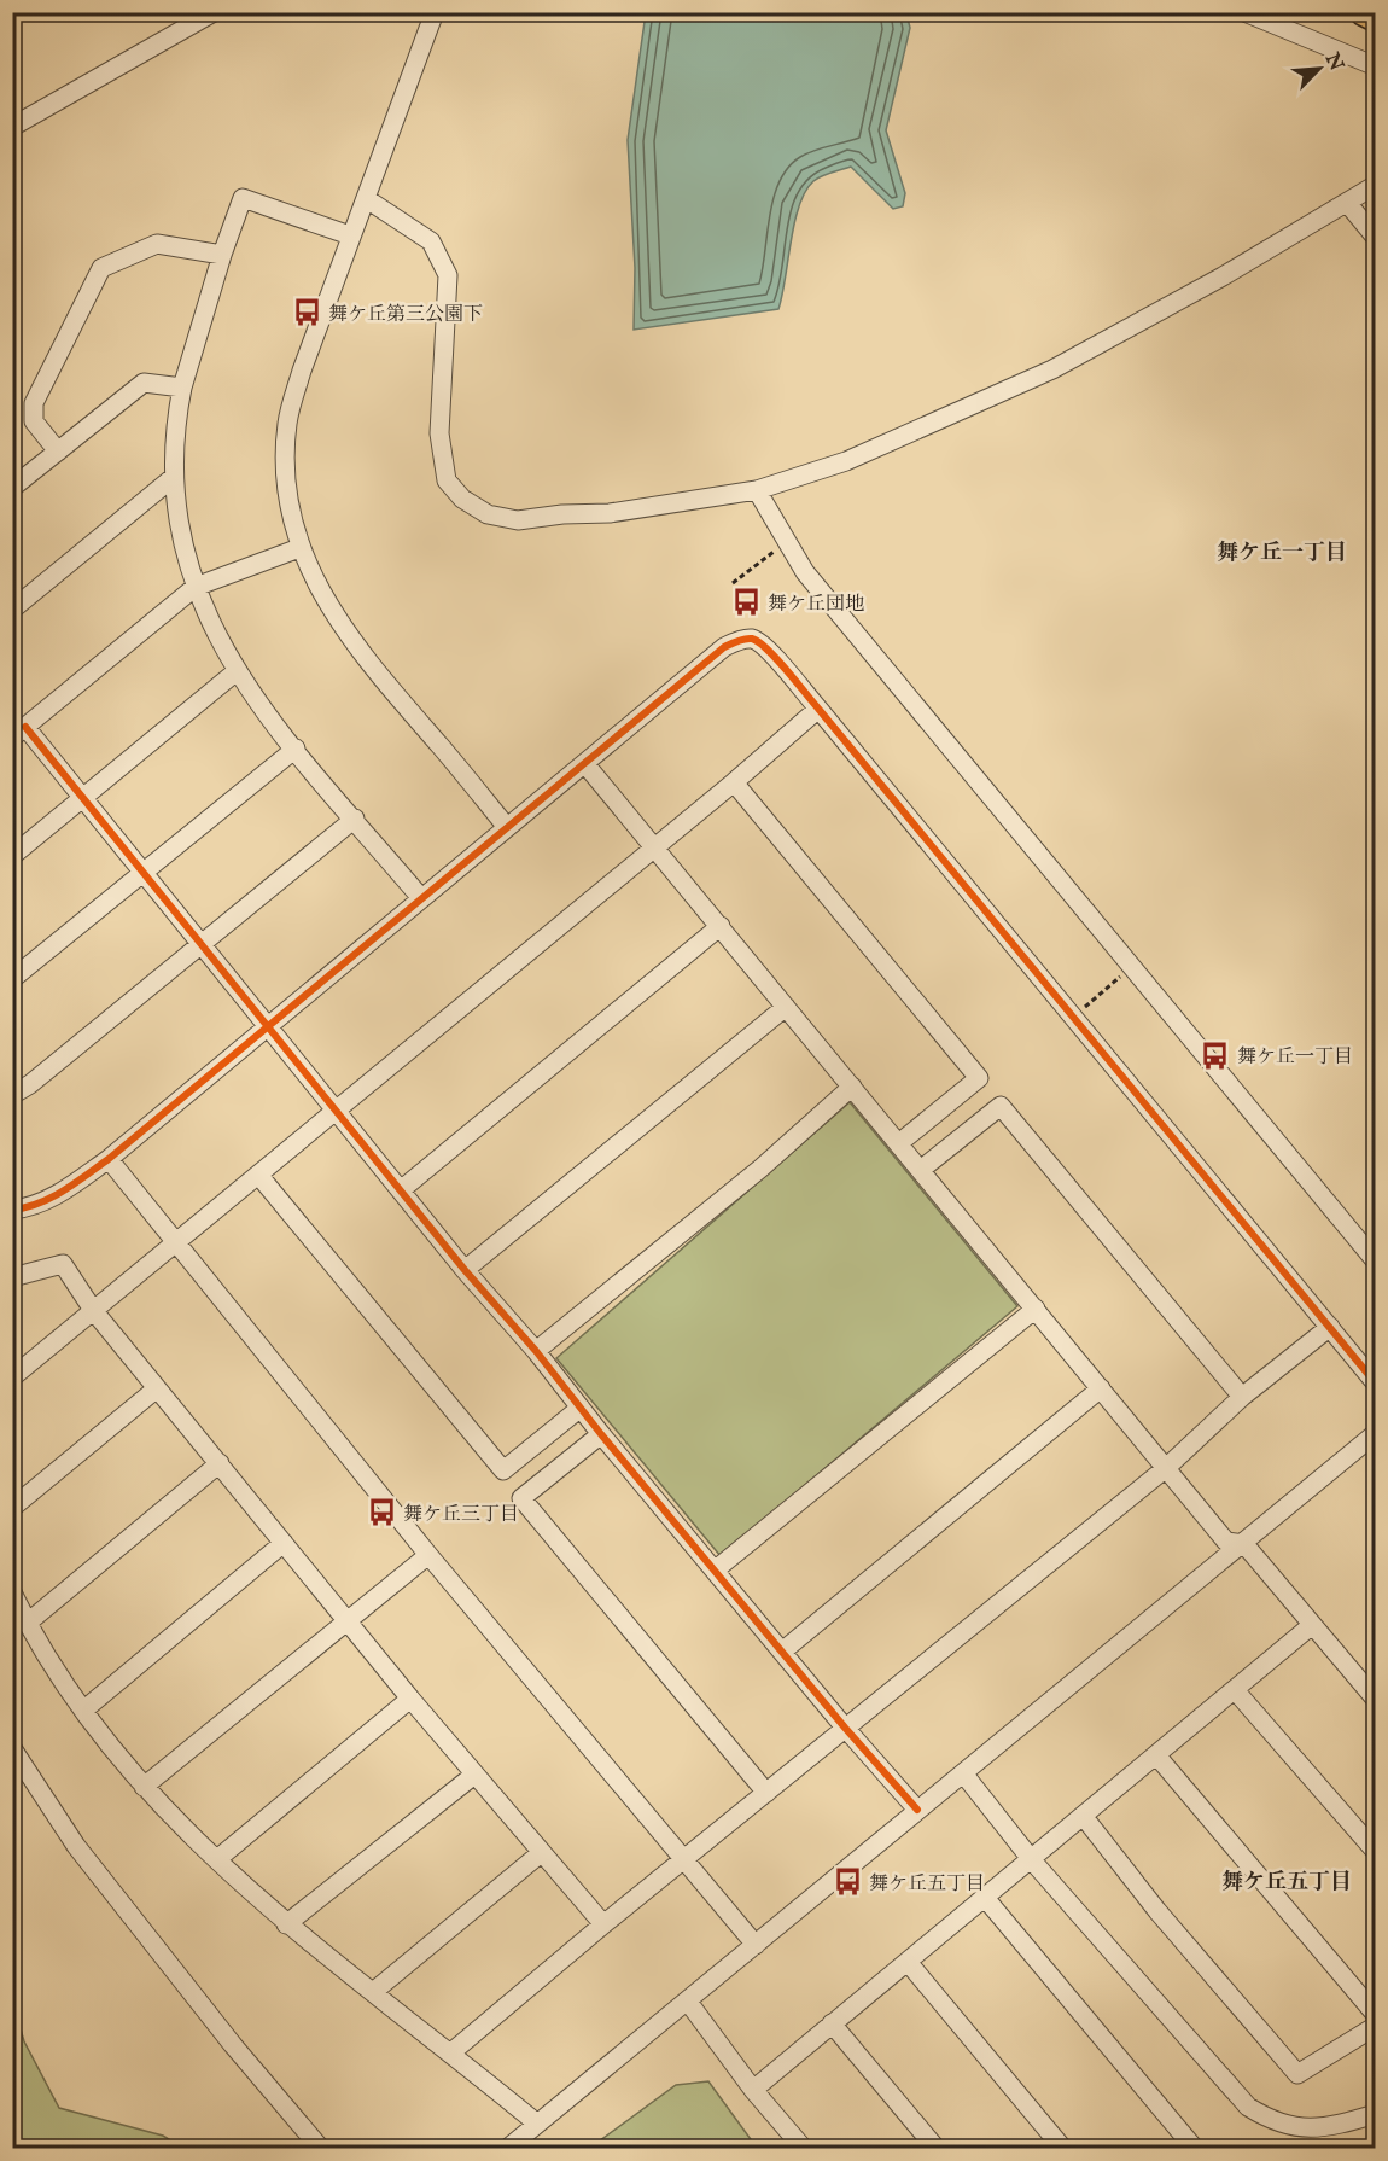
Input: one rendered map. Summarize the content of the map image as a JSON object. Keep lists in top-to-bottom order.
{
  "districts": ["舞ケ丘一丁目", "舞ケ丘五丁目"],
  "places": {
    "bus stop": [
      "舞ケ丘第三公園下",
      "舞ケ丘団地",
      "舞ケ丘一丁目",
      "舞ケ丘三丁目",
      "舞ケ丘五丁目"
    ]
  },
  "north": "top right"
}
